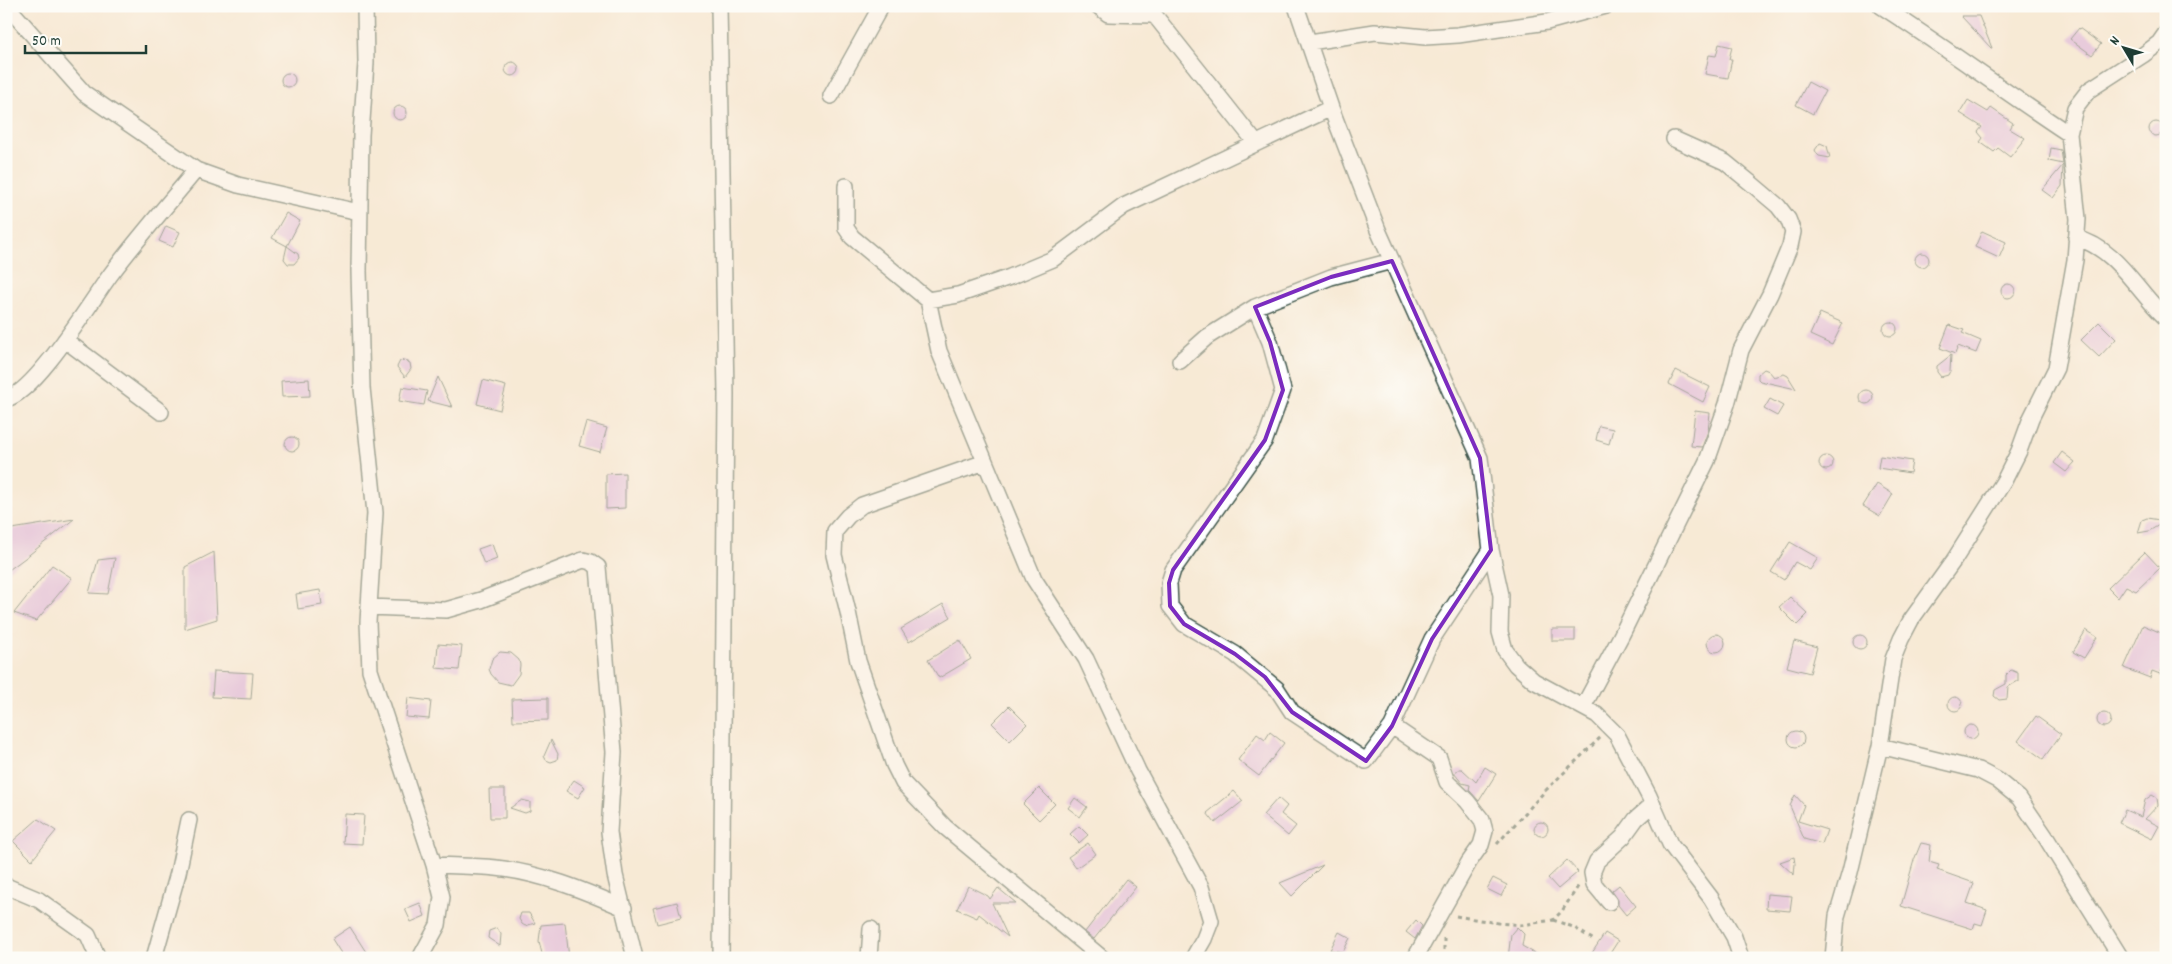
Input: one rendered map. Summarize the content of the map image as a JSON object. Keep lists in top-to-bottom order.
{
  "scale_bar": "50 m",
  "north": "top left"
}
